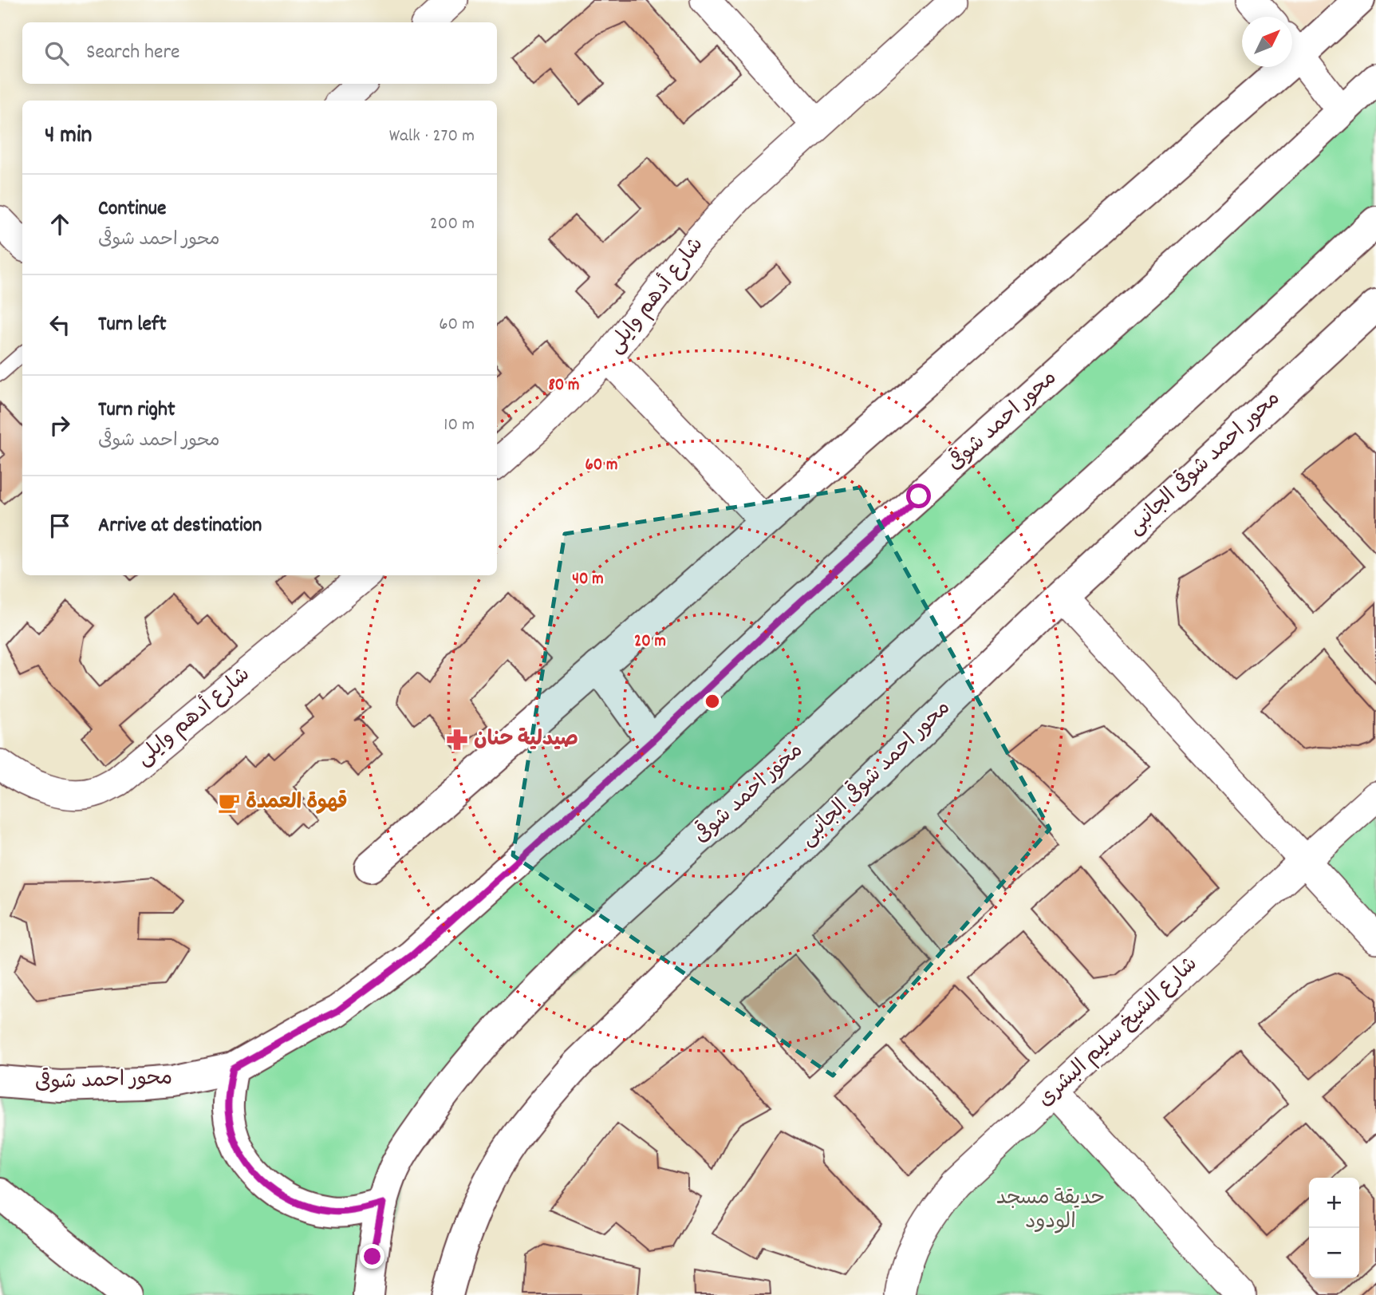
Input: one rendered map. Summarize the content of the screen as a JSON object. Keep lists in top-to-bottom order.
{
  "streets": {
    "main road": ["محور احمد شوقى", "محور احمد شوقى الجانبى"],
    "street": ["شارع أدهم وايلى", "شارع الشيخ سليم البشرى"]
  },
  "parks": ["حديقة مسجد الودود"],
  "places": {
    "pharmacy": ["صيدلية حنان"],
    "cafe": ["قهوة العمدة"]
  },
  "north": "top right",
  "page": {
    "search": "Search here",
    "heading": ["4 min", "Walk · 270 m"],
    "list": [
      ["Continue", "محور احمد شوقى", "200 m"],
      ["Turn left", "60 m"],
      ["Turn right", "محور احمد شوقى", "10 m"],
      "Arrive at destination"
    ],
    "map_buttons": ["+", "−"]
  },
  "rings": [
    "80 m",
    "60 m",
    "40 m",
    "20 m"
  ]
}
